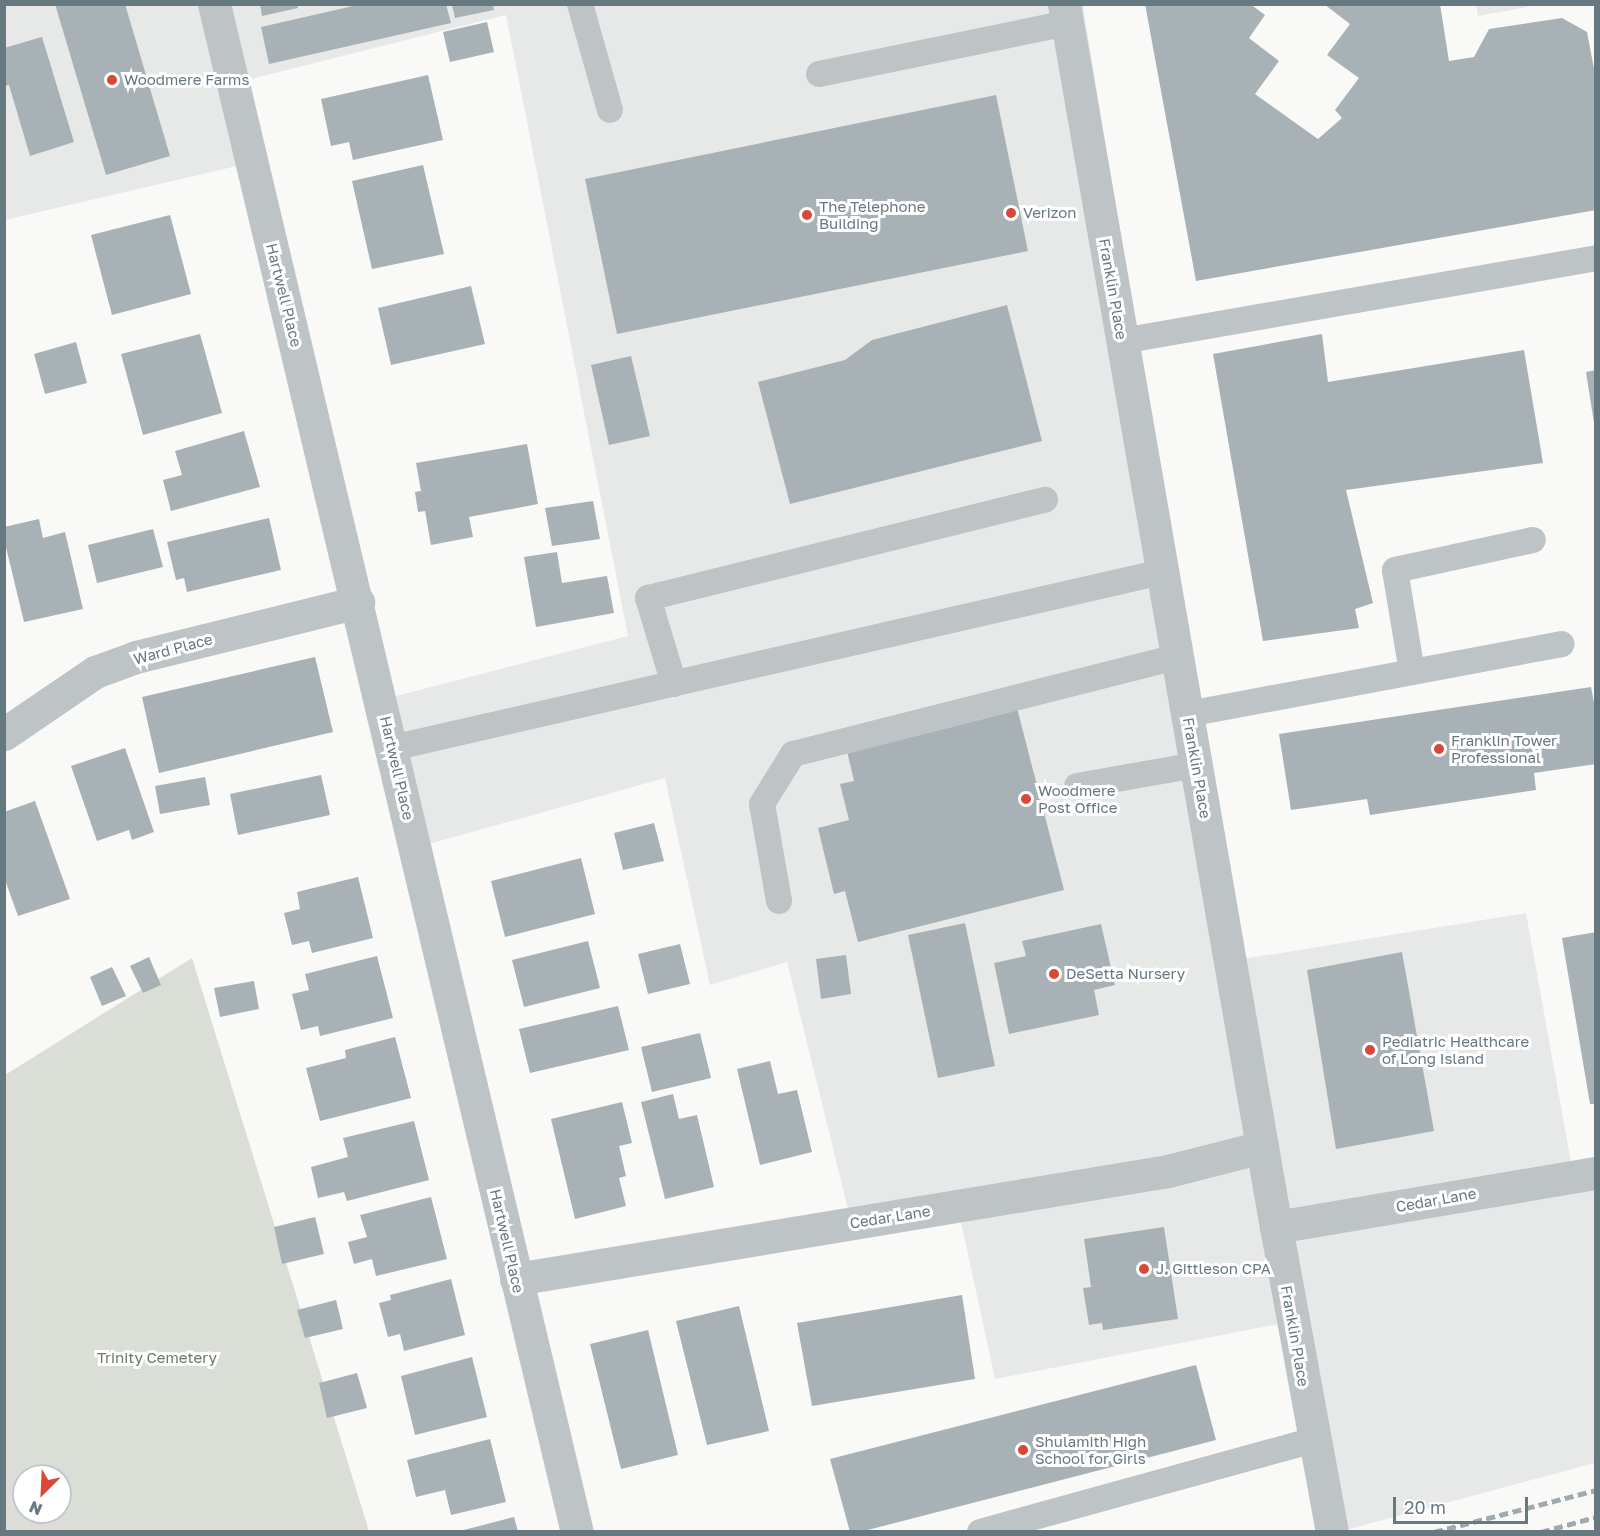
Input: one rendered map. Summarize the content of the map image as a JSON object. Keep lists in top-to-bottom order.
{
  "streets": {
    "street": [
      "Franklin Place",
      "Hartwell Place",
      "Ward Place",
      "Cedar Lane"
    ]
  },
  "crossings": [
    ["Franklin Place", "Cedar Lane"],
    ["Hartwell Place", "Ward Place"],
    ["Hartwell Place", "Cedar Lane"]
  ],
  "parks": ["Trinity Cemetery"],
  "places": [
    "Woodmere Farms",
    "Verizon",
    "The Telephone Building",
    "Franklin Tower Professional",
    "Woodmere Post Office",
    "DeSetta Nursery",
    "Pediatric Healthcare of Long Island",
    "J. Gittleson CPA",
    "Shulamith High School for Girls"
  ],
  "scale_bar": "20 m",
  "north": "bottom left"
}
